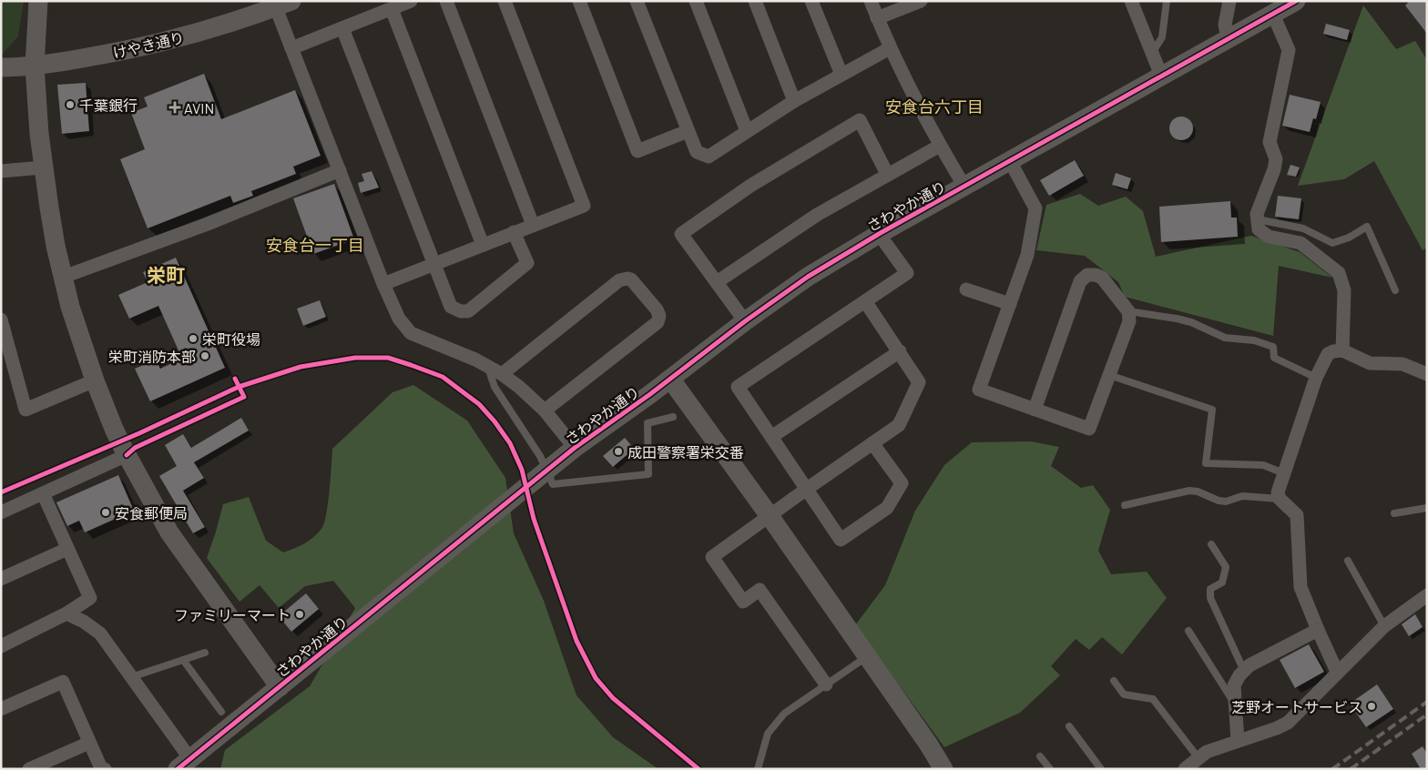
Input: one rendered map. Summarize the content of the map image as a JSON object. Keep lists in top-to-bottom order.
{
  "streets": {
    "street": ["けやき通り", "さわやか通り"]
  },
  "districts": ["安食台六丁目", "安食台一丁目", "栄町"],
  "places": {
    "other": [
      "千葉銀行",
      "栄町役場",
      "栄町消防本部",
      "成田警察署栄交番",
      "安食郵便局",
      "ファミリーマート",
      "芝野オートサービス"
    ],
    "health": ["AVIN"]
  }
}
